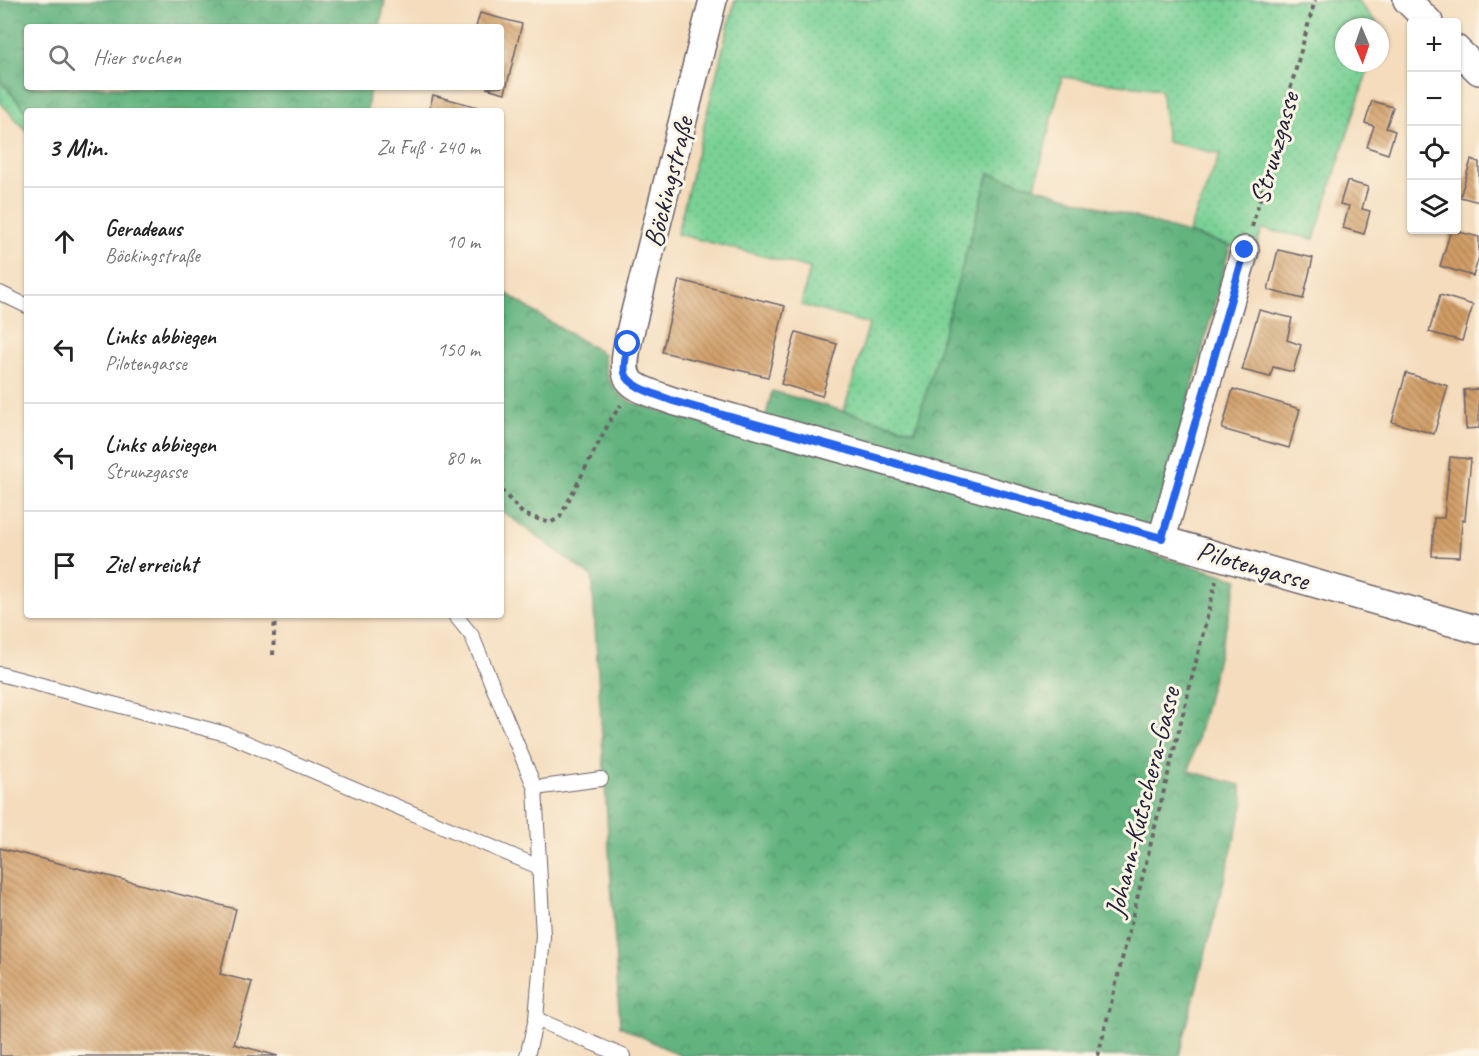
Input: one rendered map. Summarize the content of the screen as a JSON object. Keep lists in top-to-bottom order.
{
  "streets": {
    "street": ["Böckingstraße", "Pilotengasse"],
    "path": ["Strunzgasse", "Johann-Kutschera-Gasse"]
  },
  "crossings": [
    ["Böckingstraße", "Pilotengasse"],
    ["Pilotengasse", "Johann-Kutschera-Gasse"]
  ],
  "north": "bottom",
  "page": {
    "map_buttons": ["+", "−"],
    "search": "Hier suchen",
    "heading": ["3 Min.", "Zu Fuß · 240 m"],
    "list": [
      ["Geradeaus", "Böckingstraße", "10 m"],
      ["Links abbiegen", "Pilotengasse", "150 m"],
      ["Links abbiegen", "Strunzgasse", "80 m"],
      "Ziel erreicht"
    ]
  }
}
